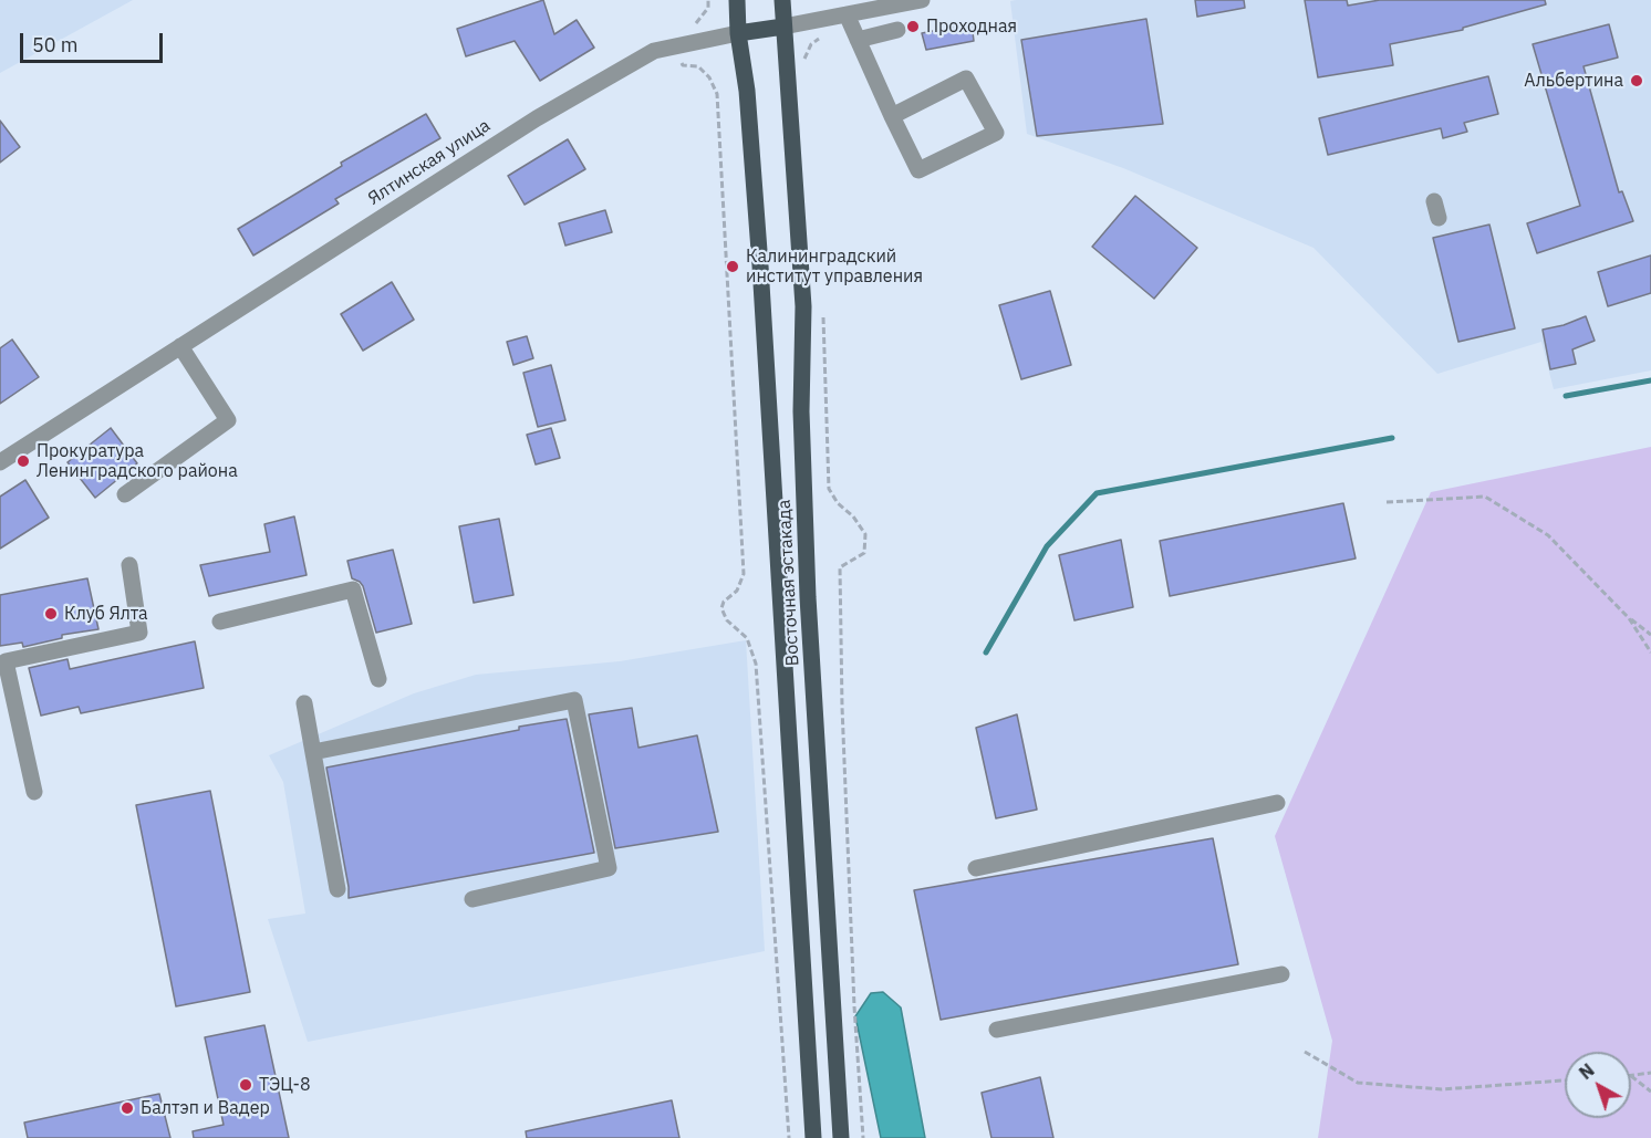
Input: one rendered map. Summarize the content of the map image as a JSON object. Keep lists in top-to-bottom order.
{
  "streets": {
    "main road": ["Ялтинская улица", "Восточная эстакада"]
  },
  "crossings": [
    ["Ялтинская улица", "Восточная эстакада"]
  ],
  "places": [
    "Проходная",
    "Альбертина",
    "Калининградский институт управления",
    "Прокуратура Ленинградского района",
    "Клуб Ялта",
    "ТЭЦ-8",
    "Балтэп и Вадер"
  ],
  "scale_bar": "50 m",
  "north": "top left"
}
